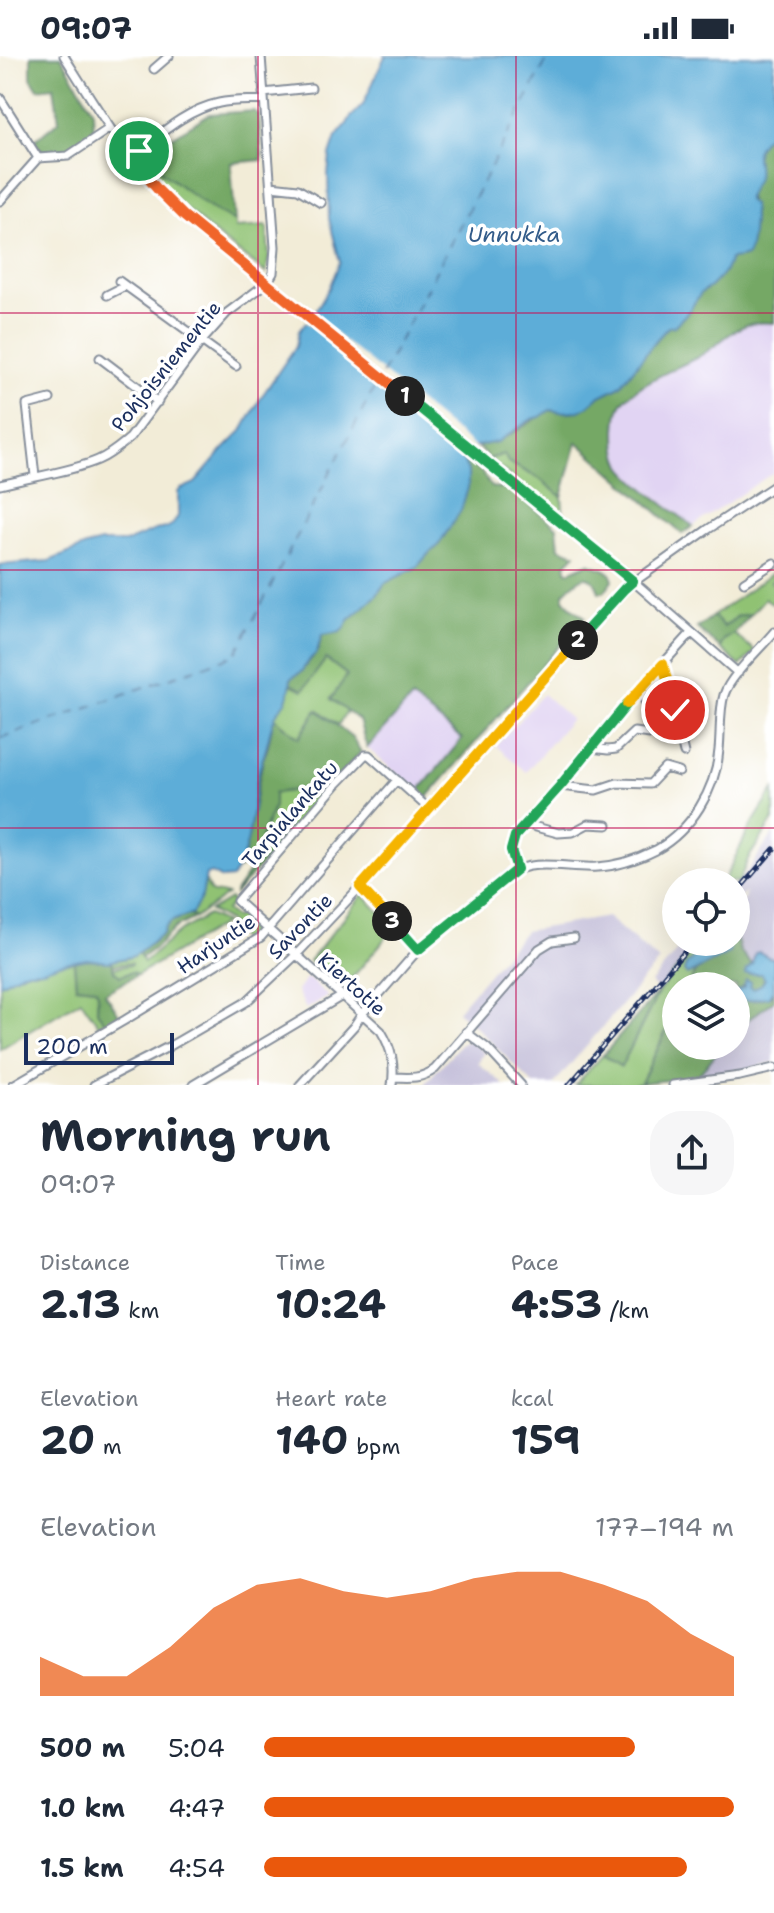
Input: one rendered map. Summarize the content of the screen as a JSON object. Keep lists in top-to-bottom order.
{
  "streets": {
    "street": [
      "Pohjoisniementie",
      "Tarpialankatu",
      "Savontie",
      "Harjuntie",
      "Kiertotie"
    ]
  },
  "crossings": [
    ["Tarpialankatu", "Harjuntie"],
    ["Tarpialankatu", "Kiertotie"],
    ["Savontie", "Kiertotie"],
    ["Harjuntie", "Kiertotie"]
  ],
  "water": ["Unnukka"],
  "scale_bar": "200 m",
  "page": {
    "status": "09:07",
    "pins": ["1", "2", "3"],
    "scale": "200 m",
    "heading": ["Morning run", "09:07"],
    "stats": [
      ["Distance", "2.13 km"],
      ["Time", "10:24"],
      ["Pace", "4:53 /km"],
      ["Elevation", "20 m"],
      ["Heart rate", "140 bpm"],
      ["kcal", "159"]
    ],
    "chart": ["Elevation", "177–194 m"],
    "list": [
      {
        "name": "500 m",
        "note": "5:04"
      },
      {
        "name": "1.0 km",
        "note": "4:47"
      },
      {
        "name": "1.5 km",
        "note": "4:54"
      }
    ]
  }
}
